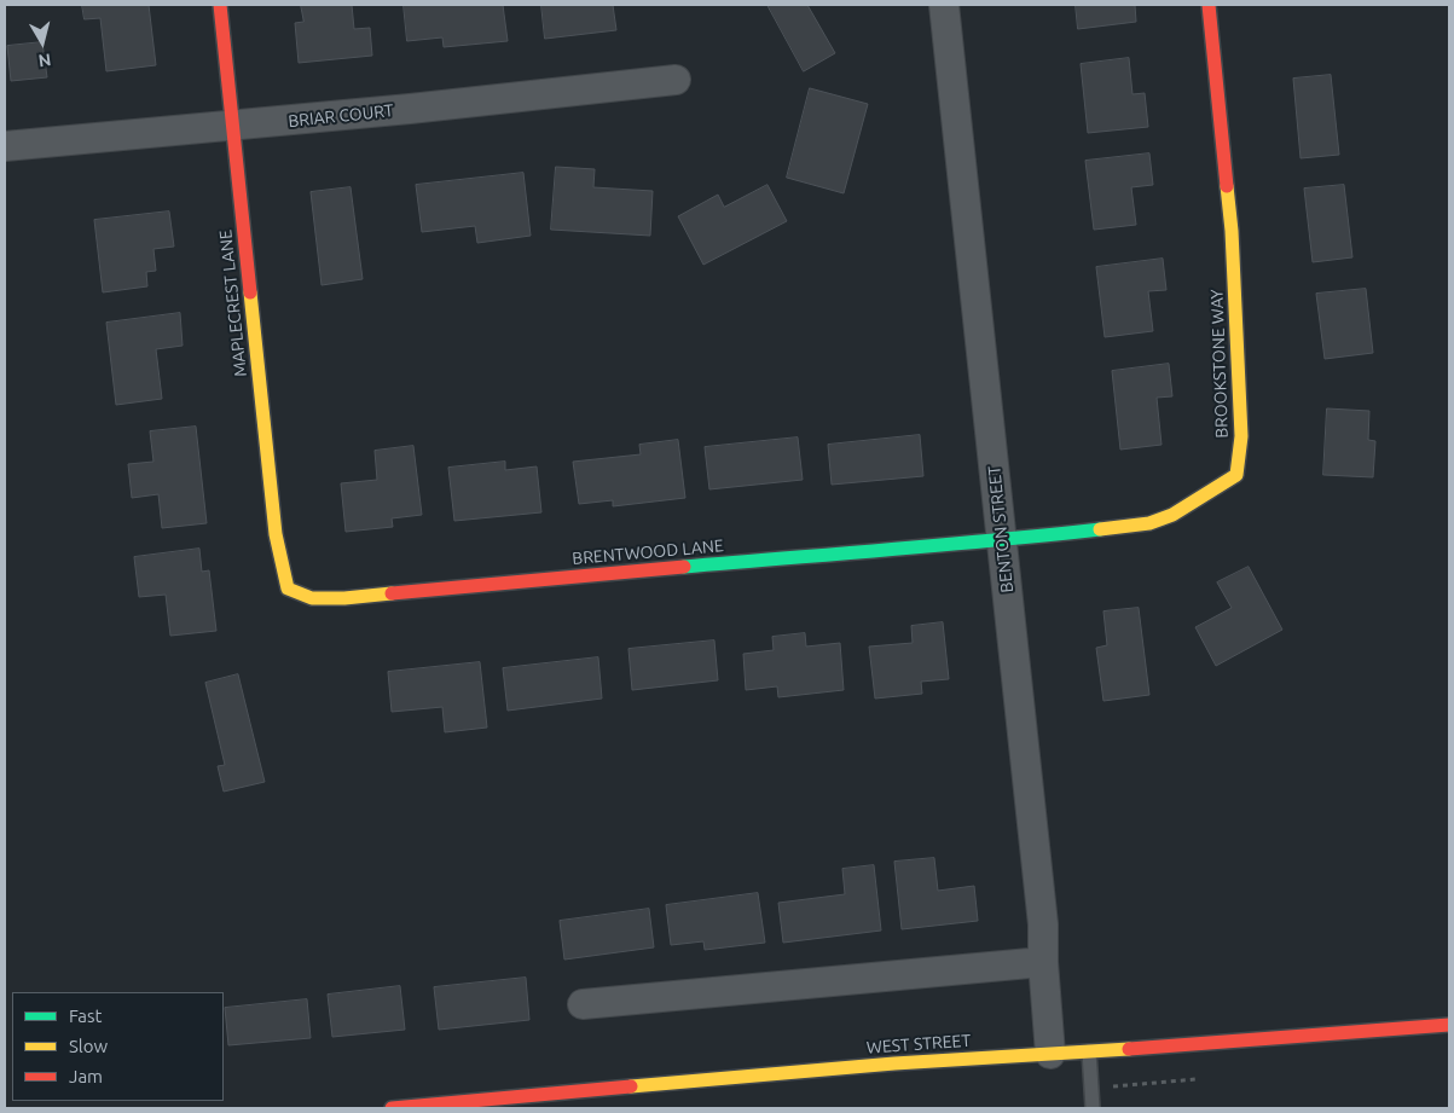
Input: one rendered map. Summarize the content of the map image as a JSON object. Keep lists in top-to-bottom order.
{
  "streets": {
    "street": [
      "BRIAR COURT",
      "MAPLECREST LANE",
      "BROOKSTONE WAY",
      "BENTON STREET",
      "BRENTWOOD LANE",
      "WEST STREET"
    ]
  },
  "crossings": [
    ["BRIAR COURT", "MAPLECREST LANE"],
    ["MAPLECREST LANE", "BRENTWOOD LANE"],
    ["BROOKSTONE WAY", "BENTON STREET"],
    ["BROOKSTONE WAY", "BRENTWOOD LANE"],
    ["BENTON STREET", "BRENTWOOD LANE"],
    ["BENTON STREET", "WEST STREET"]
  ],
  "legend": ["Fast", "Slow", "Jam"],
  "north": "bottom"
}
